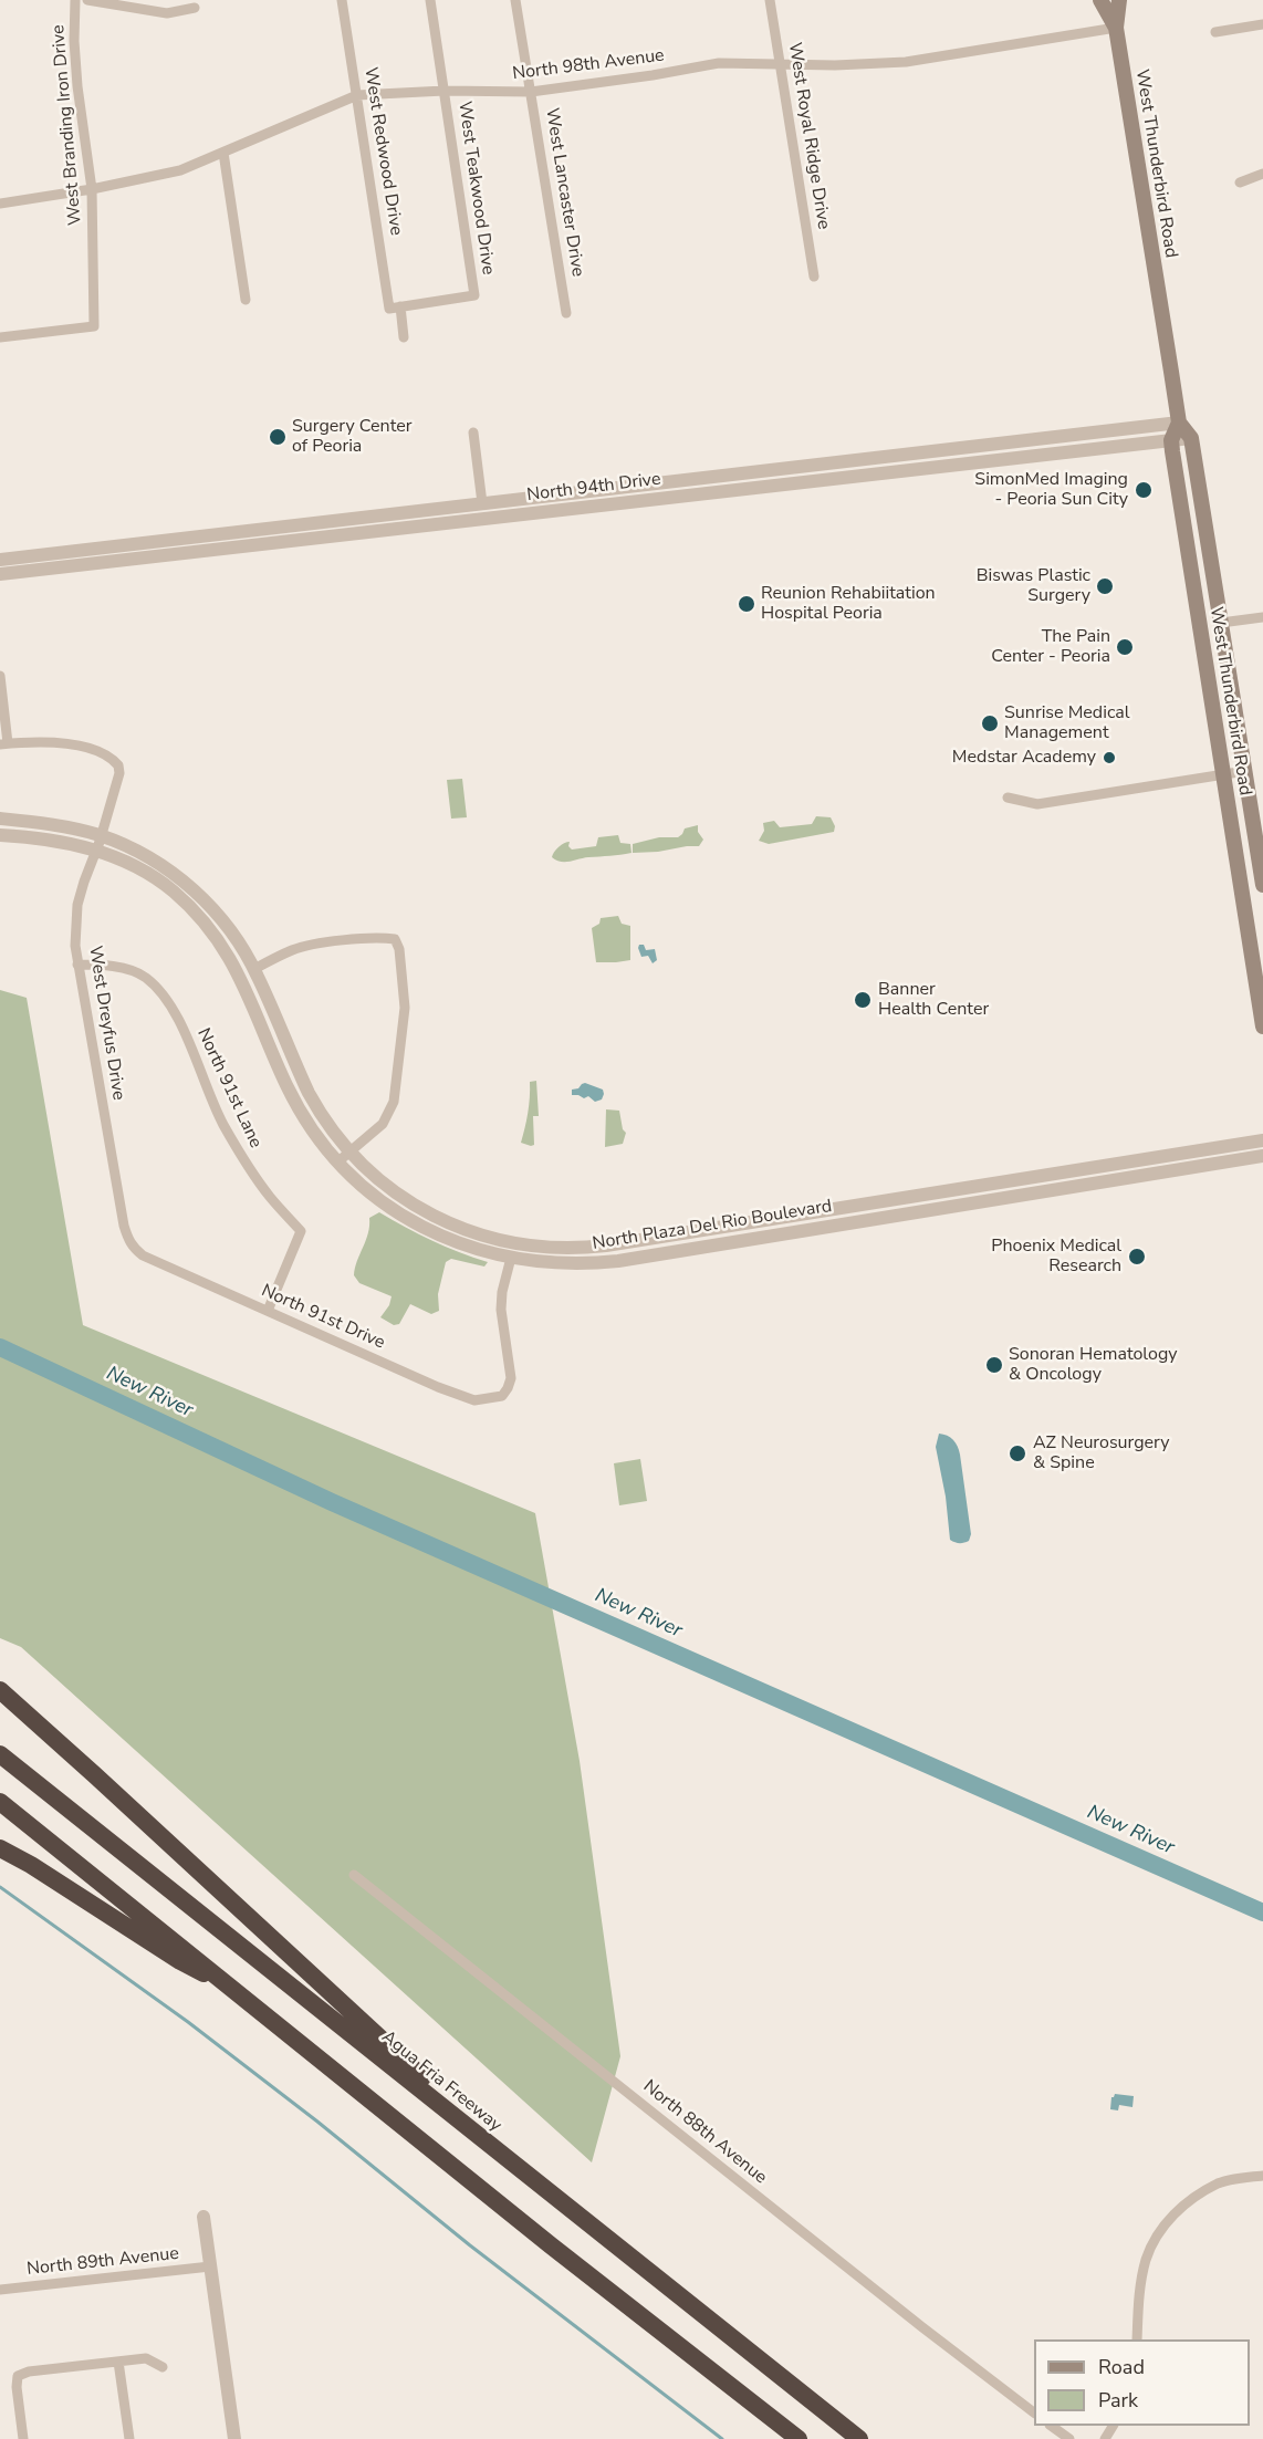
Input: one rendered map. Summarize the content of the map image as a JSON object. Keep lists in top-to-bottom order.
{
  "streets": {
    "highway": ["Agua Fria Freeway"],
    "main road": ["West Thunderbird Road"],
    "street": [
      "North 98th Avenue",
      "West Branding Iron Drive",
      "West Royal Ridge Drive",
      "West Redwood Drive",
      "West Teakwood Drive",
      "West Lancaster Drive",
      "North 94th Drive",
      "West Dreyfus Drive",
      "North 91st Lane",
      "North Plaza Del Rio Boulevard",
      "North 91st Drive",
      "North 88th Avenue",
      "North 89th Avenue"
    ]
  },
  "crossings": [
    ["North 98th Avenue", "West Branding Iron Drive"],
    ["North 98th Avenue", "West Royal Ridge Drive"],
    ["North 98th Avenue", "West Redwood Drive"],
    ["North 98th Avenue", "West Thunderbird Road"],
    ["North 98th Avenue", "West Teakwood Drive"],
    ["North 98th Avenue", "West Lancaster Drive"],
    ["West Redwood Drive", "West Teakwood Drive"],
    ["West Thunderbird Road", "North 94th Drive"],
    ["West Dreyfus Drive", "North 91st Lane"],
    ["West Dreyfus Drive", "North Plaza Del Rio Boulevard"],
    ["West Dreyfus Drive", "North 91st Drive"],
    ["North 91st Lane", "North 91st Drive"],
    ["North Plaza Del Rio Boulevard", "North 91st Drive"]
  ],
  "water": ["New River"],
  "places": [
    "Surgery Center of Peoria",
    "SimonMed Imaging - Peoria Sun City",
    "Biswas Plastic Surgery",
    "Reunion Rehabiitation Hospital Peoria",
    "The Pain Center - Peoria",
    "Sunrise Medical Management",
    "Medstar Academy",
    "Banner Health Center",
    "Phoenix Medical Research",
    "Sonoran Hematology & Oncology",
    "AZ Neurosurgery & Spine"
  ],
  "legend": ["Road", "Park"]
}
